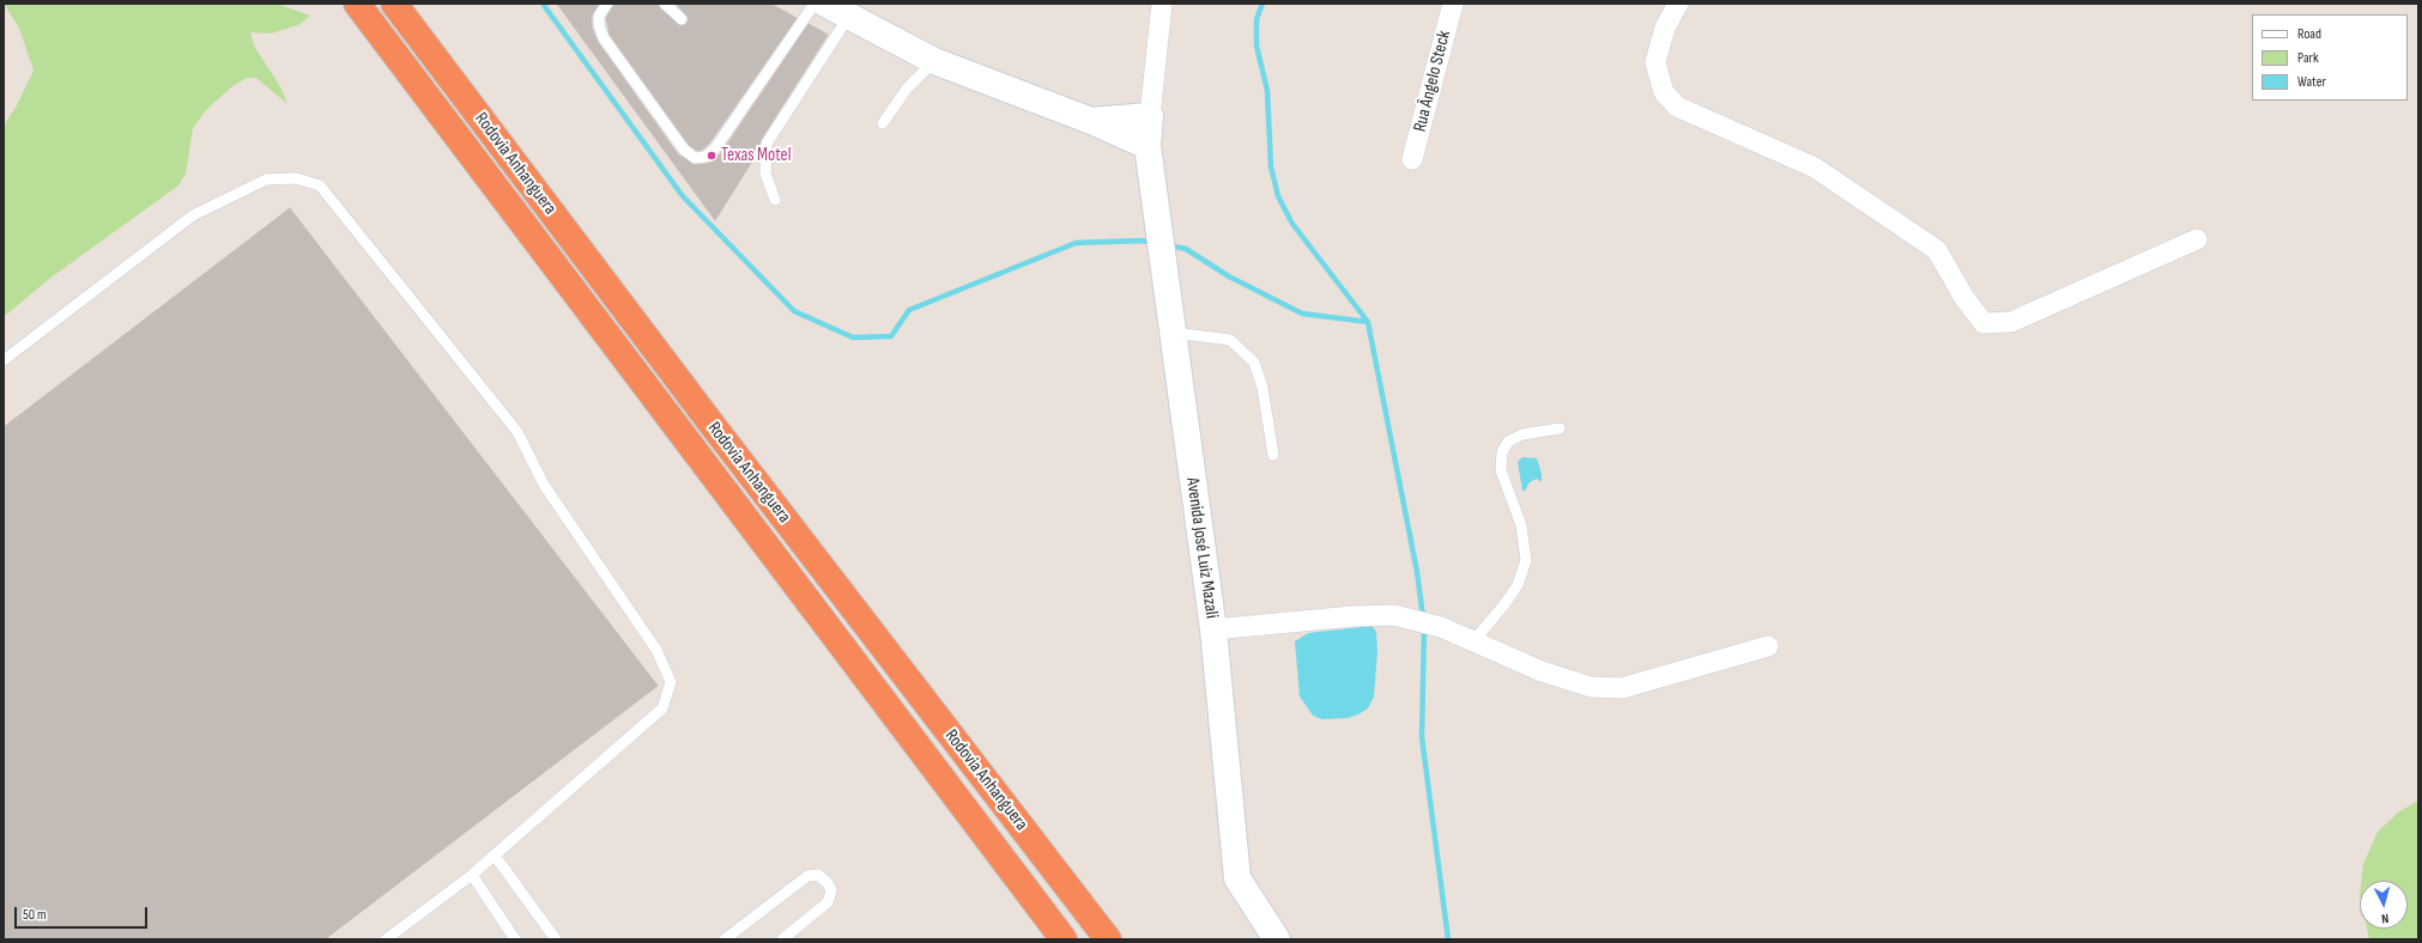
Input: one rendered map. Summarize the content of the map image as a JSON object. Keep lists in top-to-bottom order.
{
  "streets": {
    "highway": ["Rodovia Anhanguera"],
    "main road": ["Avenida José Luiz Mazali"],
    "street": ["Rua Ângelo Steck"]
  },
  "places": ["Texas Motel"],
  "legend": ["Road", "Park", "Water"],
  "scale_bar": "50 m",
  "north": "bottom"
}
